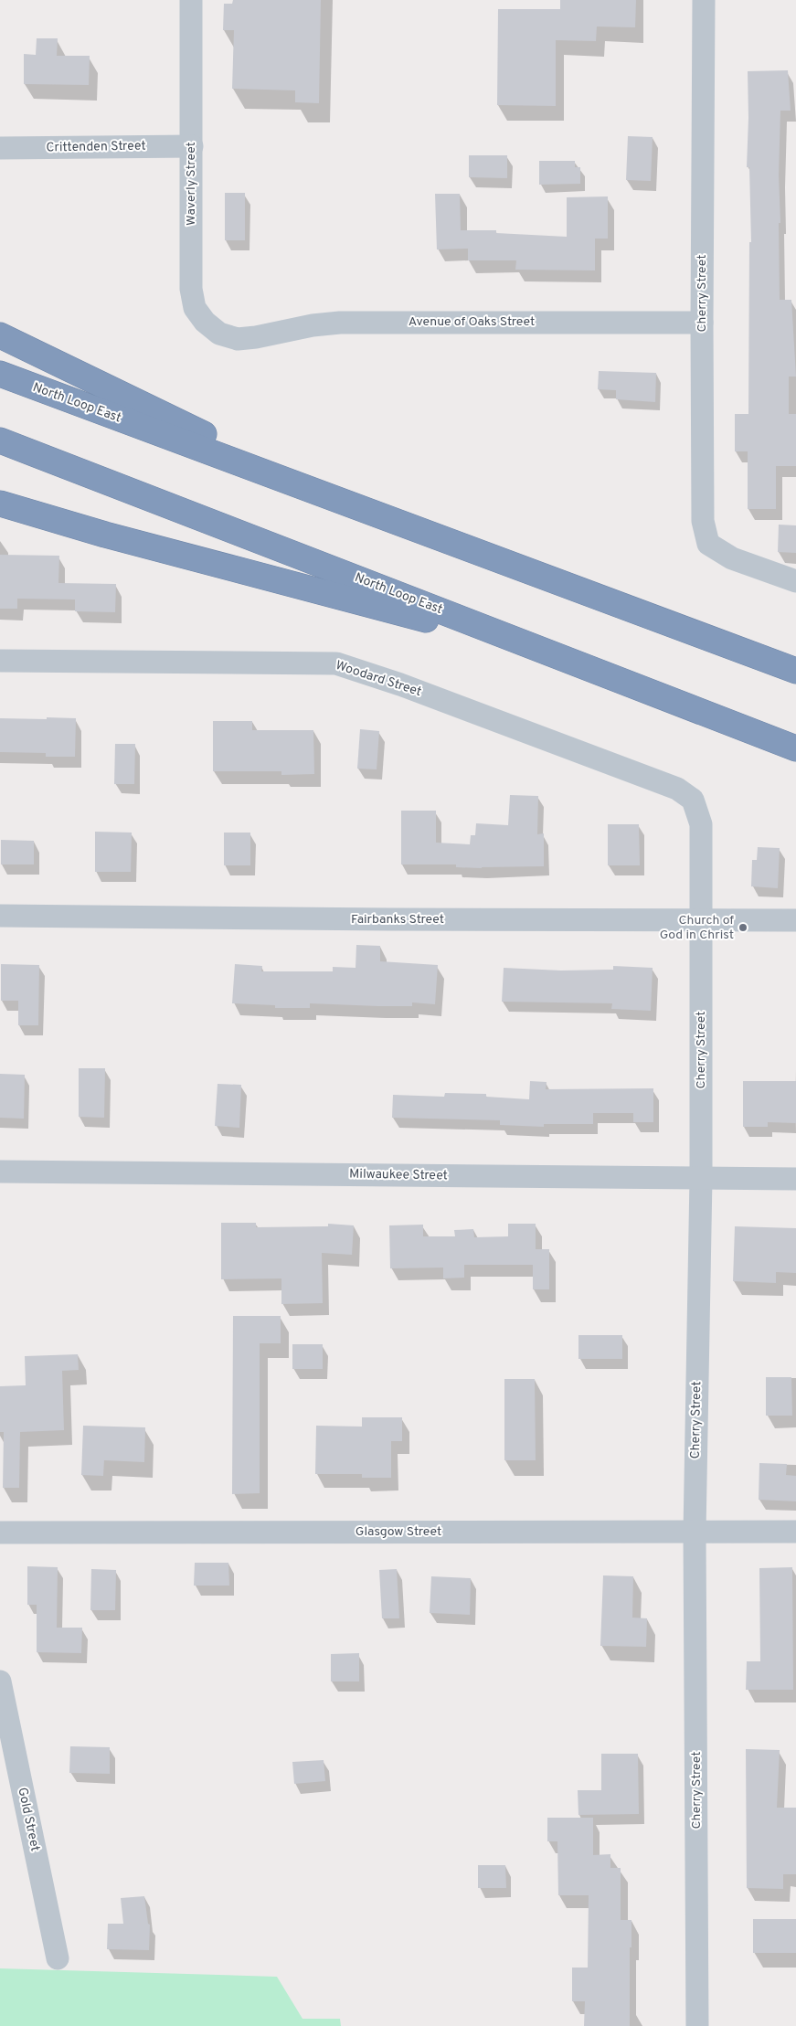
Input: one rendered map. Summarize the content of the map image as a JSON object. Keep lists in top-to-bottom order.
{
  "streets": {
    "highway": ["North Loop East"],
    "street": [
      "Crittenden Street",
      "Waverly Street",
      "Cherry Street",
      "Avenue of Oaks Street",
      "Woodard Street",
      "Fairbanks Street",
      "Milwaukee Street",
      "Glasgow Street",
      "Gold Street"
    ]
  },
  "crossings": [
    ["Crittenden Street", "Waverly Street"],
    ["Waverly Street", "Avenue of Oaks Street"],
    ["Cherry Street", "Avenue of Oaks Street"],
    ["Cherry Street", "Woodard Street"],
    ["Cherry Street", "Fairbanks Street"],
    ["Cherry Street", "Milwaukee Street"],
    ["Cherry Street", "Glasgow Street"]
  ],
  "places": ["Church of God in Christ"]
}
